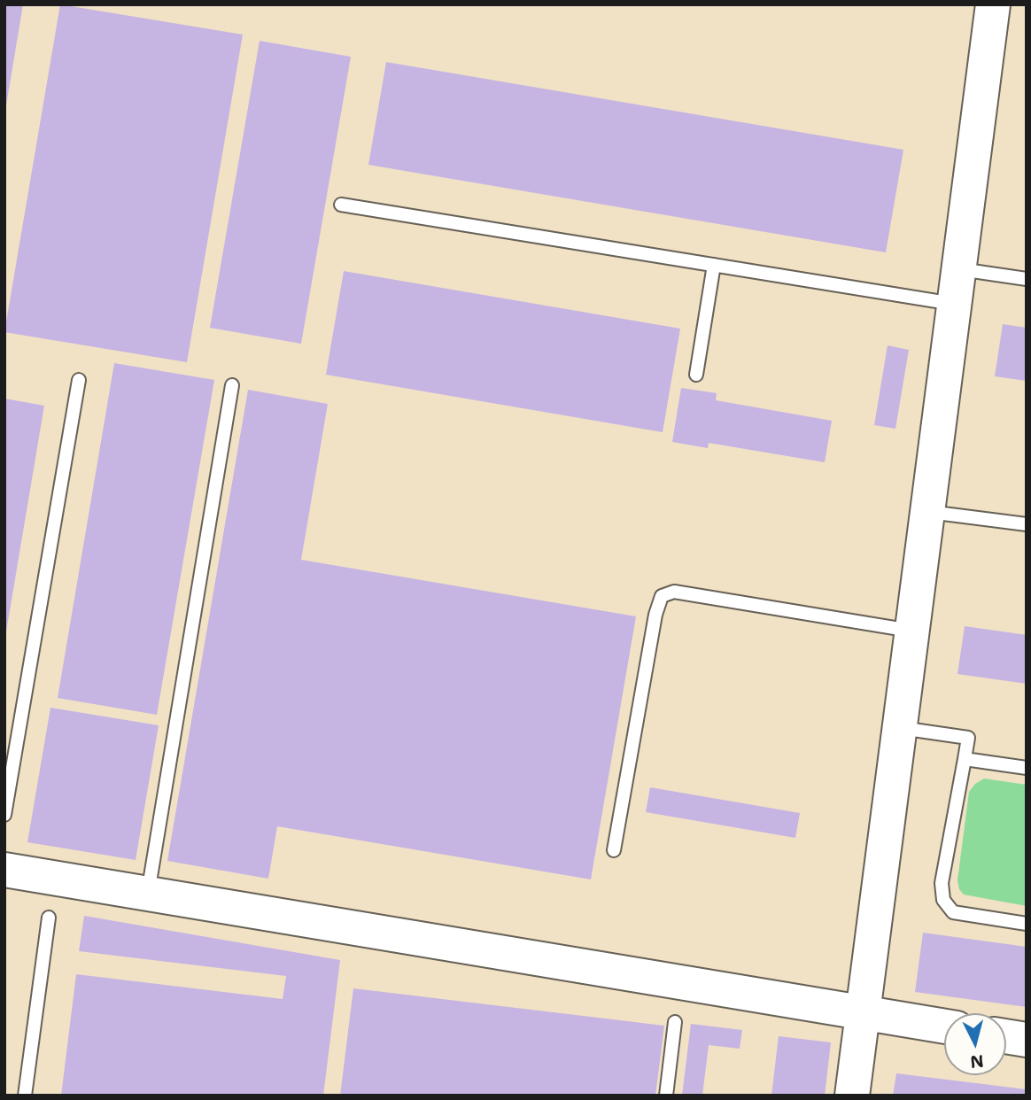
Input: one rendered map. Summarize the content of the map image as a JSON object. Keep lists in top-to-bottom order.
{
  "north": "bottom"
}
